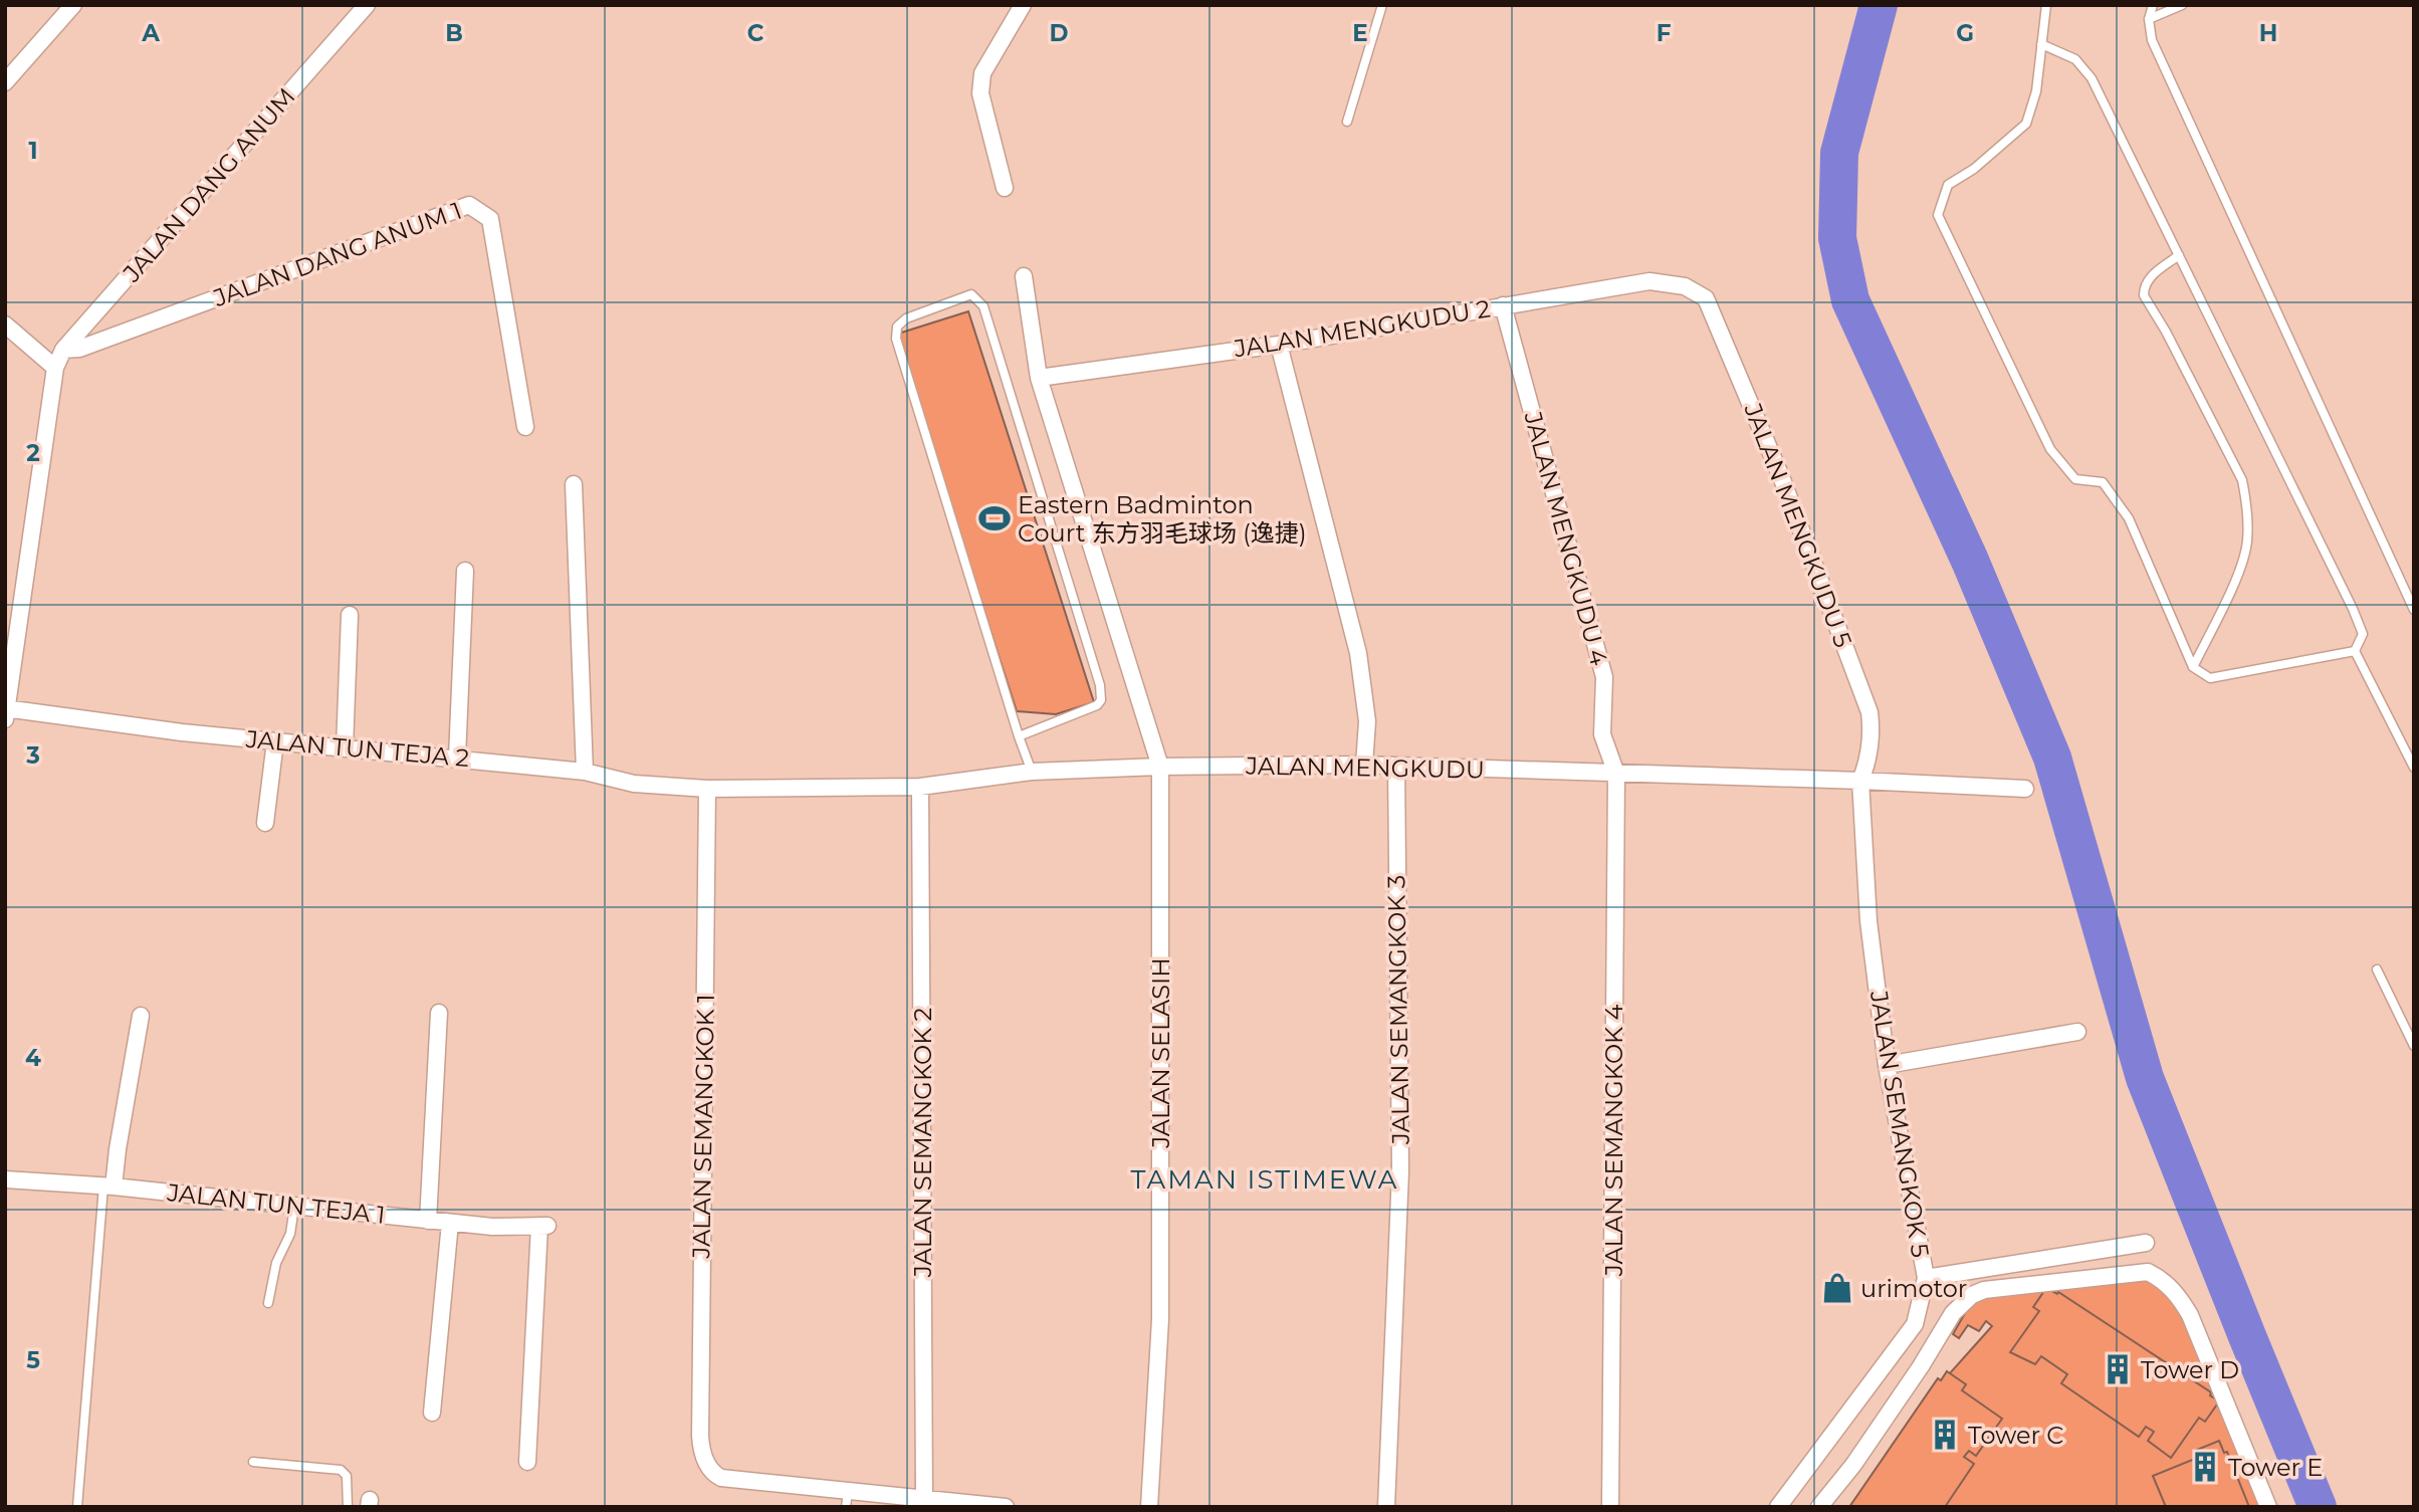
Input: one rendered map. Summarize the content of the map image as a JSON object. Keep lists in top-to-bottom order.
{
  "streets": {
    "street": [
      "JALAN DANG ANUM",
      "JALAN DANG ANUM 1",
      "JALAN MENGKUDU 2",
      "JALAN MENGKUDU 5",
      "JALAN MENGKUDU 4",
      "JALAN TUN TEJA 2",
      "JALAN MENGKUDU",
      "JALAN SEMANGKOK 3",
      "JALAN SELASIH",
      "JALAN SEMANGKOK 5",
      "JALAN SEMANGKOK 1",
      "JALAN SEMANGKOK 4",
      "JALAN SEMANGKOK 2",
      "JALAN TUN TEJA 1"
    ]
  },
  "crossings": [
    ["JALAN DANG ANUM", "JALAN DANG ANUM 1"],
    ["JALAN DANG ANUM", "JALAN TUN TEJA 2"],
    ["JALAN MENGKUDU 2", "JALAN MENGKUDU 5"],
    ["JALAN MENGKUDU 2", "JALAN MENGKUDU 4"],
    ["JALAN MENGKUDU 2", "JALAN SELASIH"],
    ["JALAN MENGKUDU 5", "JALAN MENGKUDU"],
    ["JALAN MENGKUDU 5", "JALAN SEMANGKOK 5"],
    ["JALAN MENGKUDU 4", "JALAN MENGKUDU"],
    ["JALAN MENGKUDU 4", "JALAN SEMANGKOK 4"],
    ["JALAN TUN TEJA 2", "JALAN MENGKUDU"],
    ["JALAN TUN TEJA 2", "JALAN SEMANGKOK 1"],
    ["JALAN MENGKUDU", "JALAN SEMANGKOK 3"],
    ["JALAN MENGKUDU", "JALAN SELASIH"],
    ["JALAN MENGKUDU", "JALAN SEMANGKOK 5"],
    ["JALAN MENGKUDU", "JALAN SEMANGKOK 1"],
    ["JALAN MENGKUDU", "JALAN SEMANGKOK 4"],
    ["JALAN MENGKUDU", "JALAN SEMANGKOK 2"]
  ],
  "districts": ["TAMAN ISTIMEWA"],
  "places": {
    "sports": ["Eastern Badminton Court 东方羽毛球场 (逸捷)"],
    "shop": ["urimotor"],
    "building": ["Tower D", "Tower C", "Tower E"]
  },
  "grid": {
    "columns": [
      "A",
      "B",
      "C",
      "D",
      "E",
      "F",
      "G",
      "H"
    ],
    "rows": [
      "1",
      "2",
      "3",
      "4",
      "5"
    ]
  }
}
